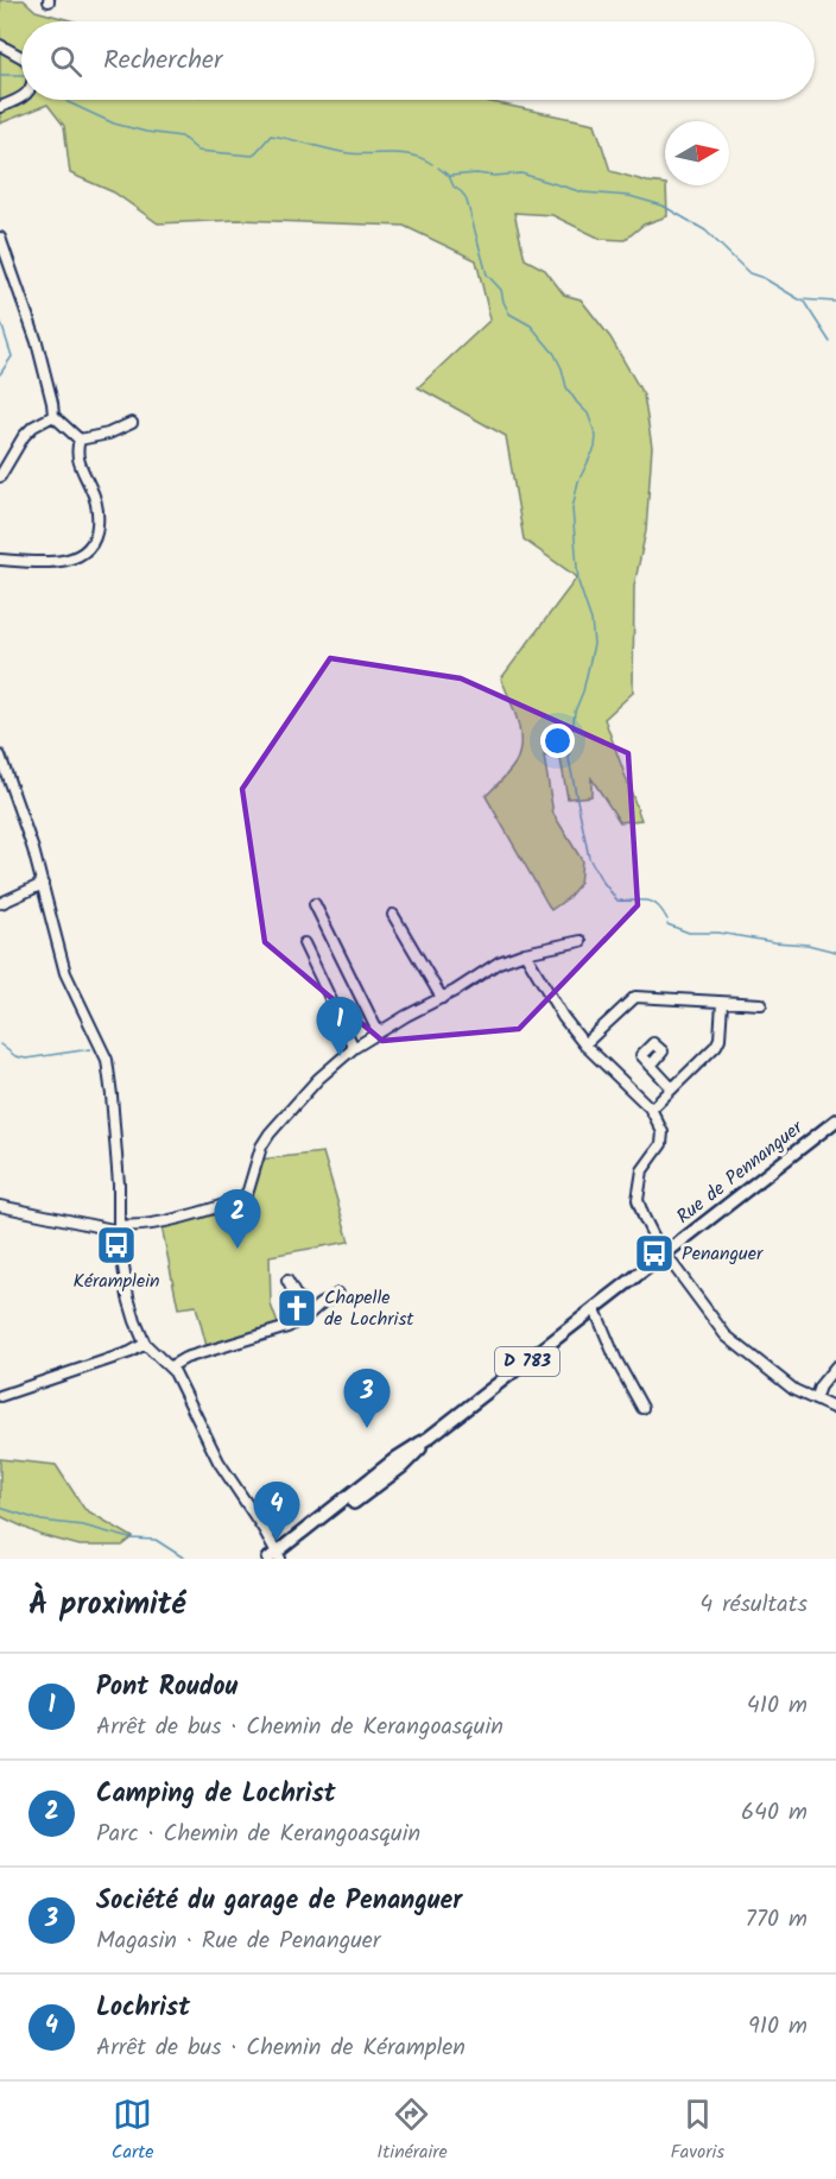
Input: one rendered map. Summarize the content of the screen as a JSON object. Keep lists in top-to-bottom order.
{
  "streets": {
    "main road": ["Rue de Pennanguer", "D 783"]
  },
  "crossings": [
    ["Rue de Pennanguer", "D 783"]
  ],
  "places": {
    "bus stop": ["Kéramplein", "Penanguer"],
    "church": ["Chapelle de Lochrist"]
  },
  "north": "right",
  "page": {
    "search": "Rechercher",
    "pins": [
      "1",
      "2",
      "3",
      "4"
    ],
    "heading": ["À proximité", "4 résultats"],
    "list": [
      {
        "mark": "1",
        "name": "Pont Roudou",
        "note": "Arrêt de bus · Chemin de Kerangoasquin",
        "value": "410 m"
      },
      {
        "mark": "2",
        "name": "Camping de Lochrist",
        "note": "Parc · Chemin de Kerangoasquin",
        "value": "640 m"
      },
      {
        "mark": "3",
        "name": "Société du garage de Penanguer",
        "note": "Magasin · Rue de Penanguer",
        "value": "770 m"
      },
      {
        "mark": "4",
        "name": "Lochrist",
        "note": "Arrêt de bus · Chemin de Kéramplen",
        "value": "910 m"
      }
    ],
    "nav": ["Carte", "Itinéraire", "Favoris"]
  }
}
